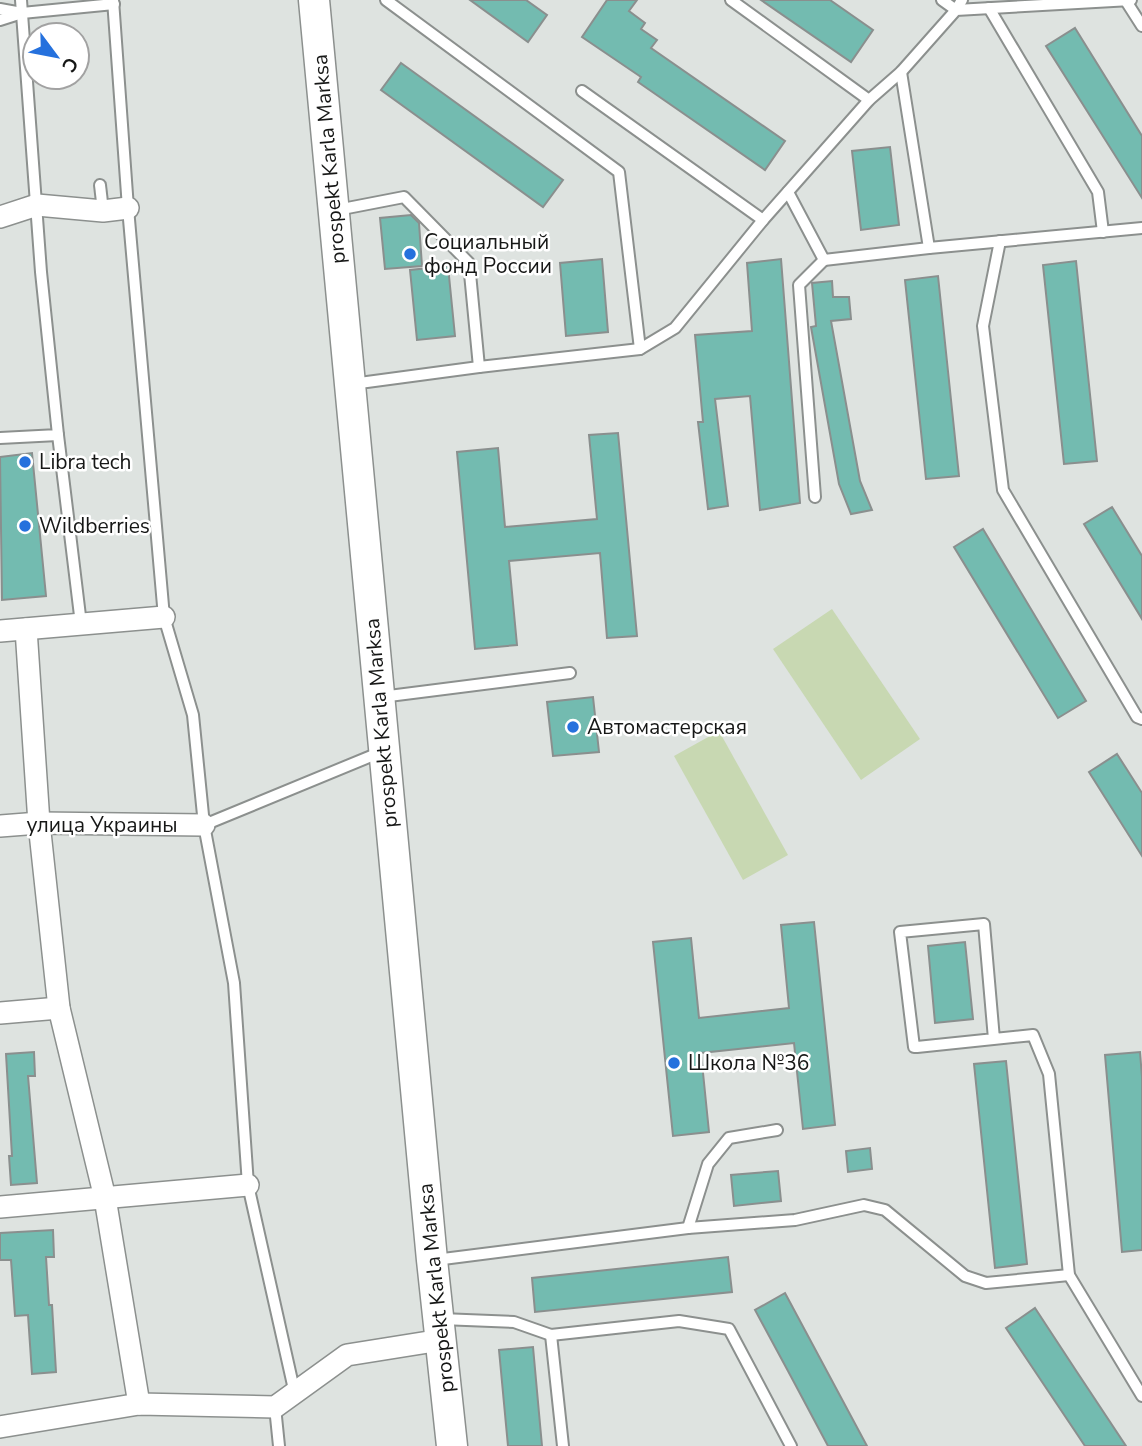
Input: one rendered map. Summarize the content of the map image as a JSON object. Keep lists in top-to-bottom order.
{
  "streets": {
    "street": ["prospekt Karla Marksa", "улица Украины"]
  },
  "places": [
    "Социальный фонд России",
    "Libra tech",
    "Wildberries",
    "Автомастерская",
    "Школа №36"
  ],
  "north": "bottom right"
}
